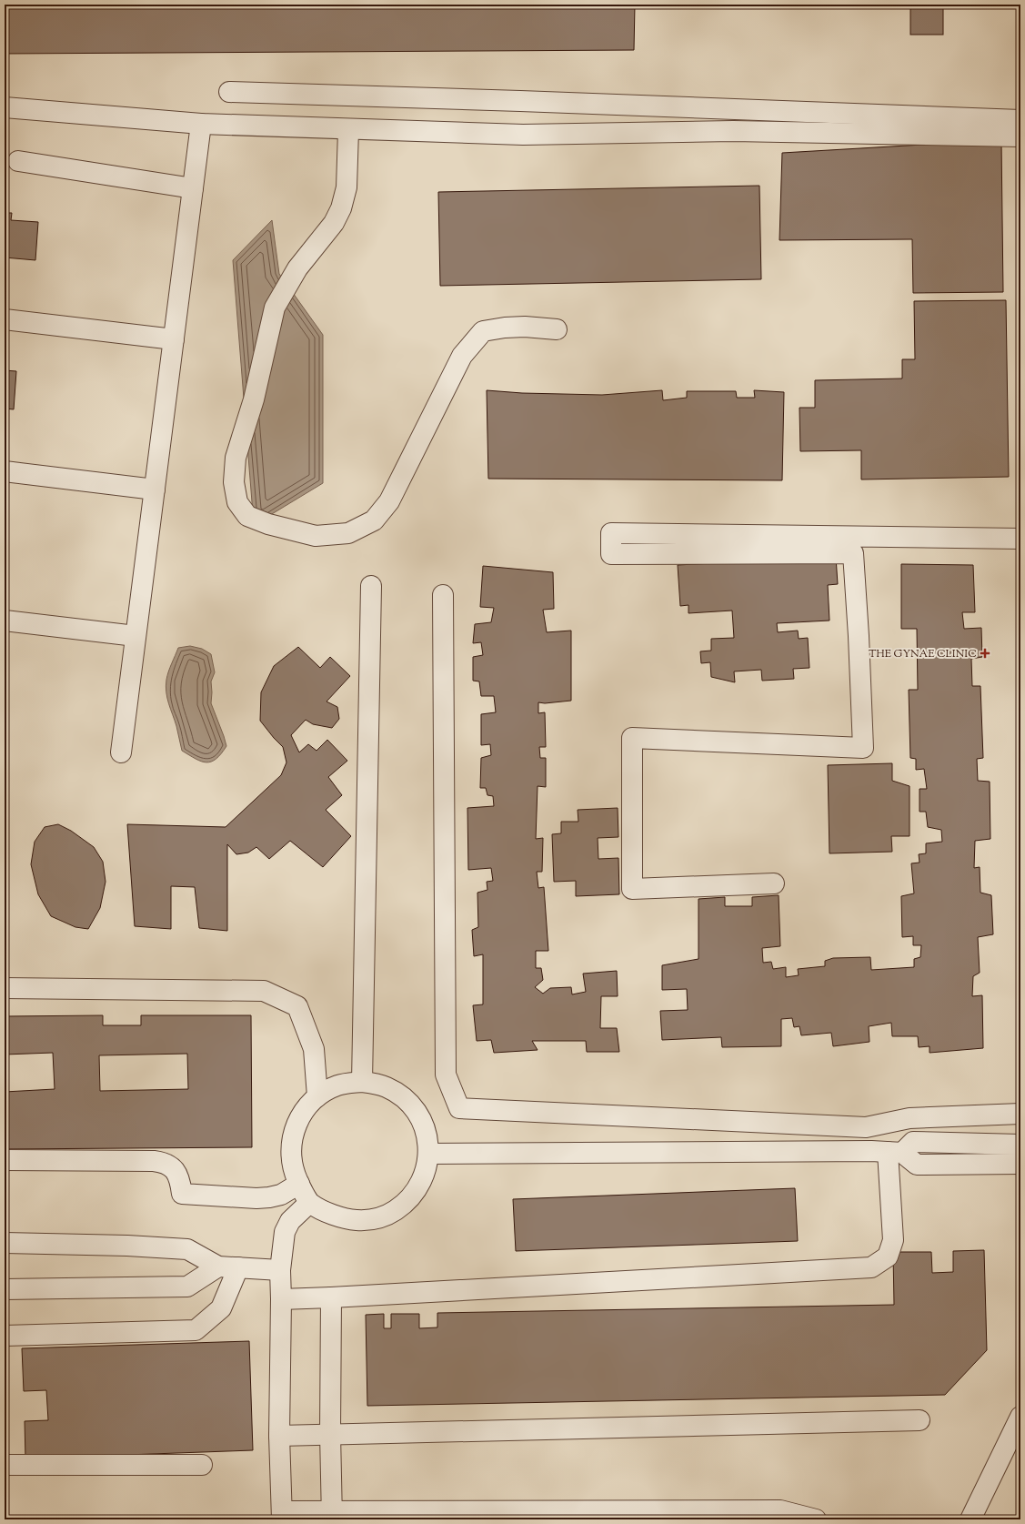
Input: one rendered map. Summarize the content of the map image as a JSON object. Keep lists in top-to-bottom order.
{
  "places": {
    "health": ["THE GYNAE CLINIC"]
  }
}
